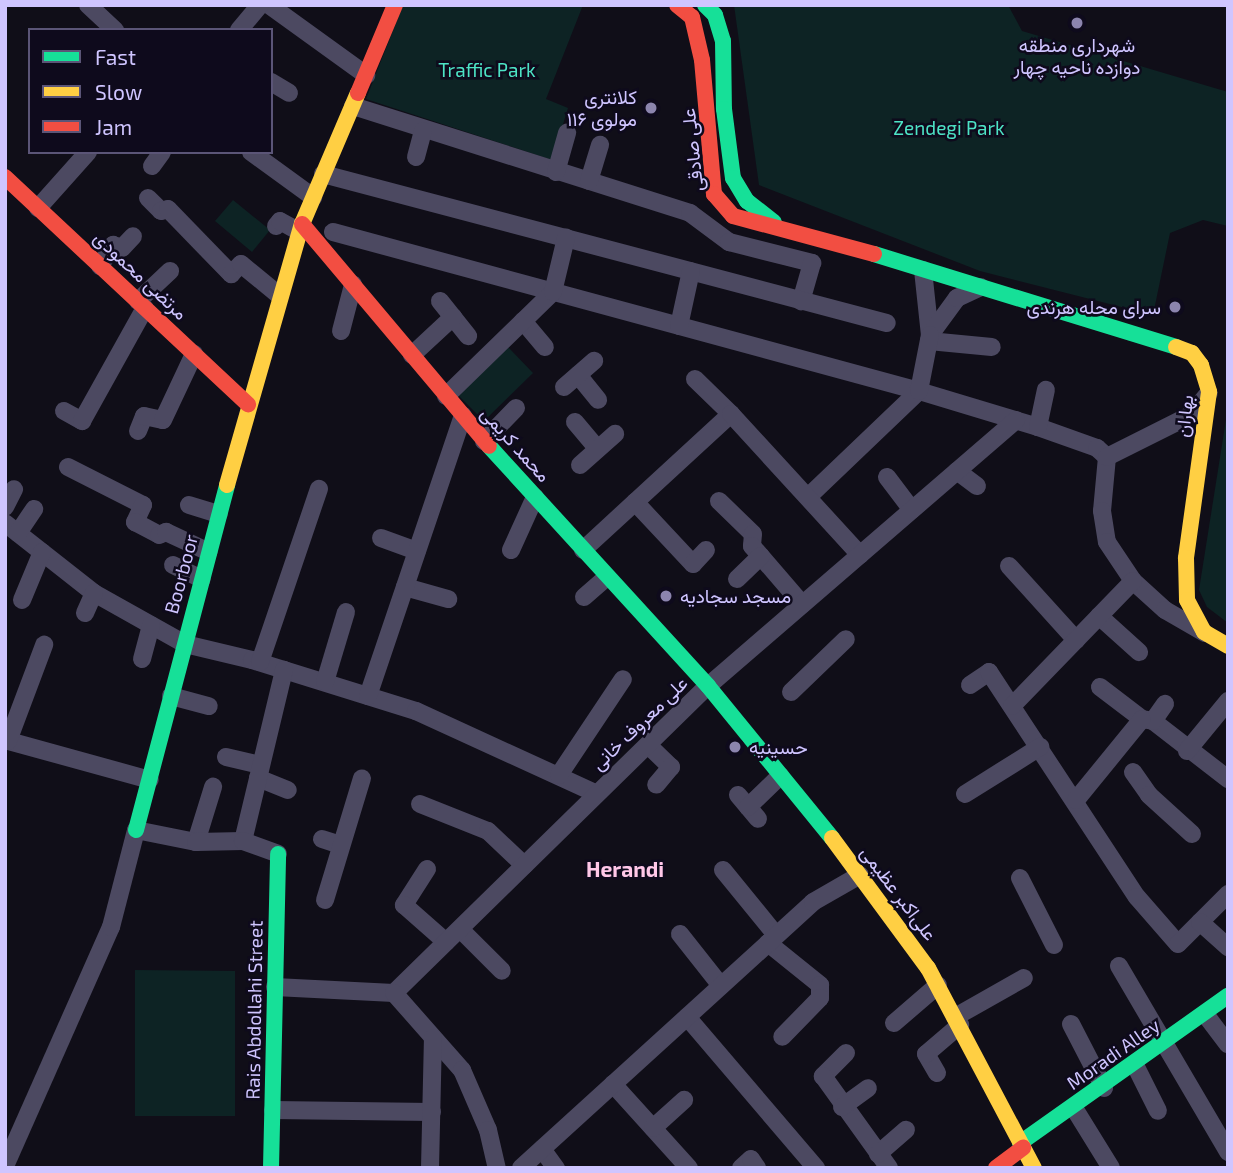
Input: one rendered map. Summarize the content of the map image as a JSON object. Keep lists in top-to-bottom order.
{
  "streets": {
    "street": [
      "علی صادقی",
      "مرتضی محمودی",
      "بهاران",
      "محمد کریمی",
      "Boorboor",
      "علی معروف خانی",
      "علی‌اکبر عظیمی",
      "Rais Abdollahi Street",
      "Moradi Alley"
    ]
  },
  "crossings": [
    ["علی صادقی", "بهاران"],
    ["مرتضی محمودی", "Boorboor"],
    ["محمد کریمی", "Boorboor"],
    ["محمد کریمی", "علی معروف خانی"],
    ["محمد کریمی", "علی‌اکبر عظیمی"],
    ["علی معروف خانی", "علی‌اکبر عظیمی"],
    ["علی‌اکبر عظیمی", "Moradi Alley"]
  ],
  "districts": ["Herandi"],
  "parks": ["Traffic Park", "Zendegi Park"],
  "places": [
    "شهرداری منطقه دوازده ناحیه چهار",
    "کلانتری ۱۱۶ مولوی",
    "سرای محله هرندی",
    "مسجد سجادیه",
    "حسینیه"
  ],
  "legend": ["Fast", "Slow", "Jam"]
}
